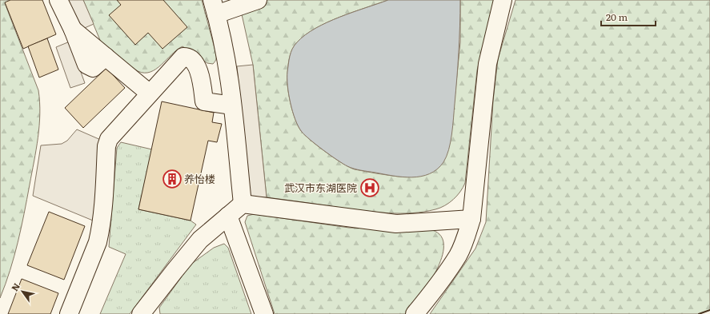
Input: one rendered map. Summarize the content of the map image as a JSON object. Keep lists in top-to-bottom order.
{
  "places": {
    "building": ["养怡楼"],
    "hospital": ["武汉市东湖医院"]
  },
  "scale_bar": "20 m",
  "north": "top left"
}
